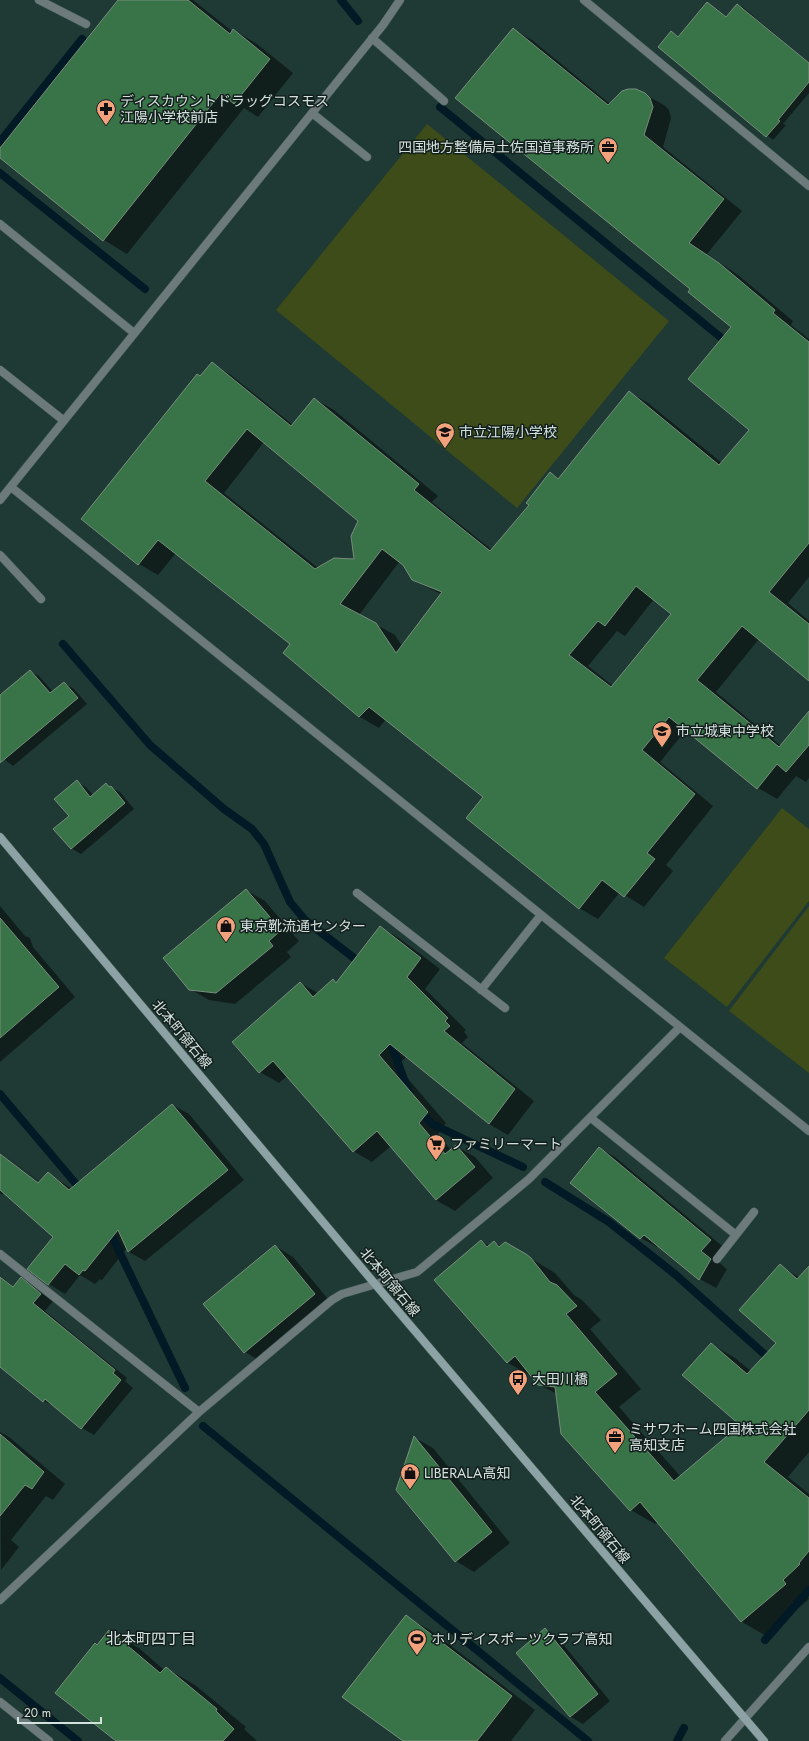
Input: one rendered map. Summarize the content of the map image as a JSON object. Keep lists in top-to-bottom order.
{
  "streets": {
    "main road": ["北本町領石線"]
  },
  "districts": ["北本町四丁目"],
  "places": {
    "pharmacy": ["ディスカウントドラッグコスモス 江陽小学校前店"],
    "office": ["四国地方整備局土佐国道事務所", "ミサワホーム四国株式会社 高知支店"],
    "school or university": ["市立江陽小学校", "市立城東中学校"],
    "shop": ["東京靴流通センター", "LIBERALA高知"],
    "supermarket": ["ファミリーマート"],
    "bus stop": ["大田川橋"],
    "sports": ["ホリデイスポーツクラブ高知"]
  },
  "scale_bar": "20 m"
}
